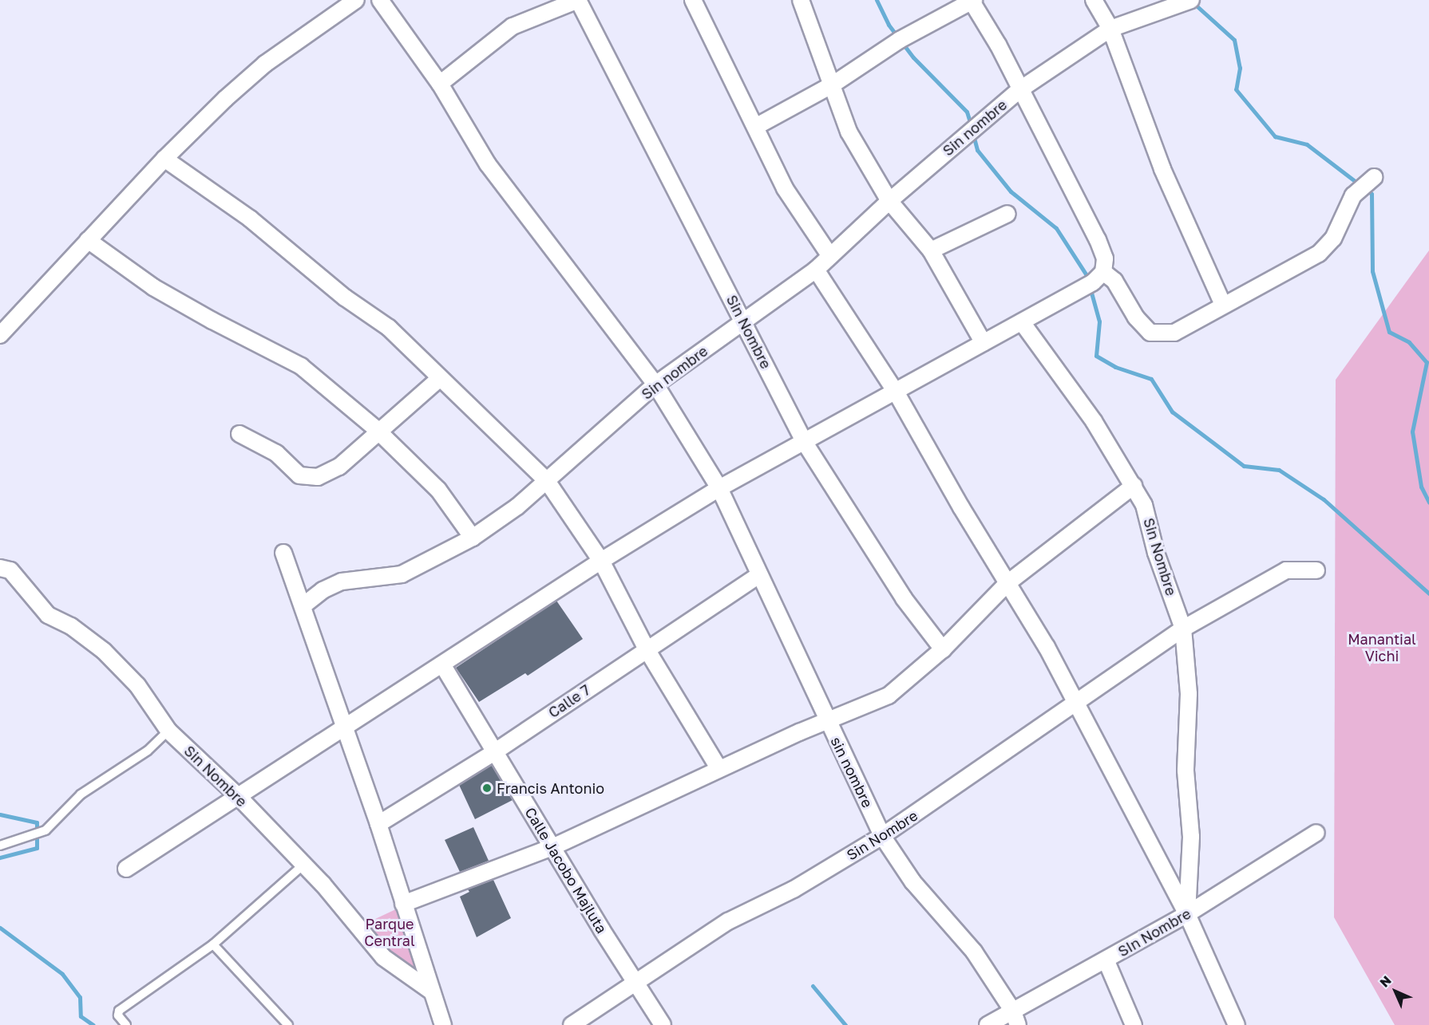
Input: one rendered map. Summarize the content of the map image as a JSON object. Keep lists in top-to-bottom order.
{
  "streets": {
    "street": [
      "Sin nombre",
      "Sin Nombre",
      "Calle 7",
      "sin nombre",
      "Calle Jacobo Majluta",
      "SIn Nombre"
    ]
  },
  "crossings": [
    ["Sin nombre", "Sin Nombre"],
    ["Sin nombre", "sin nombre"],
    ["Sin Nombre", "sin nombre"],
    ["Sin Nombre", "Calle Jacobo Majluta"],
    ["Sin Nombre", "SIn Nombre"],
    ["Calle 7", "sin nombre"],
    ["Calle 7", "Calle Jacobo Majluta"],
    ["sin nombre", "SIn Nombre"]
  ],
  "parks": ["Manantial Vichi", "Parque Central"],
  "places": ["Francis Antonio"],
  "north": "top left"
}
